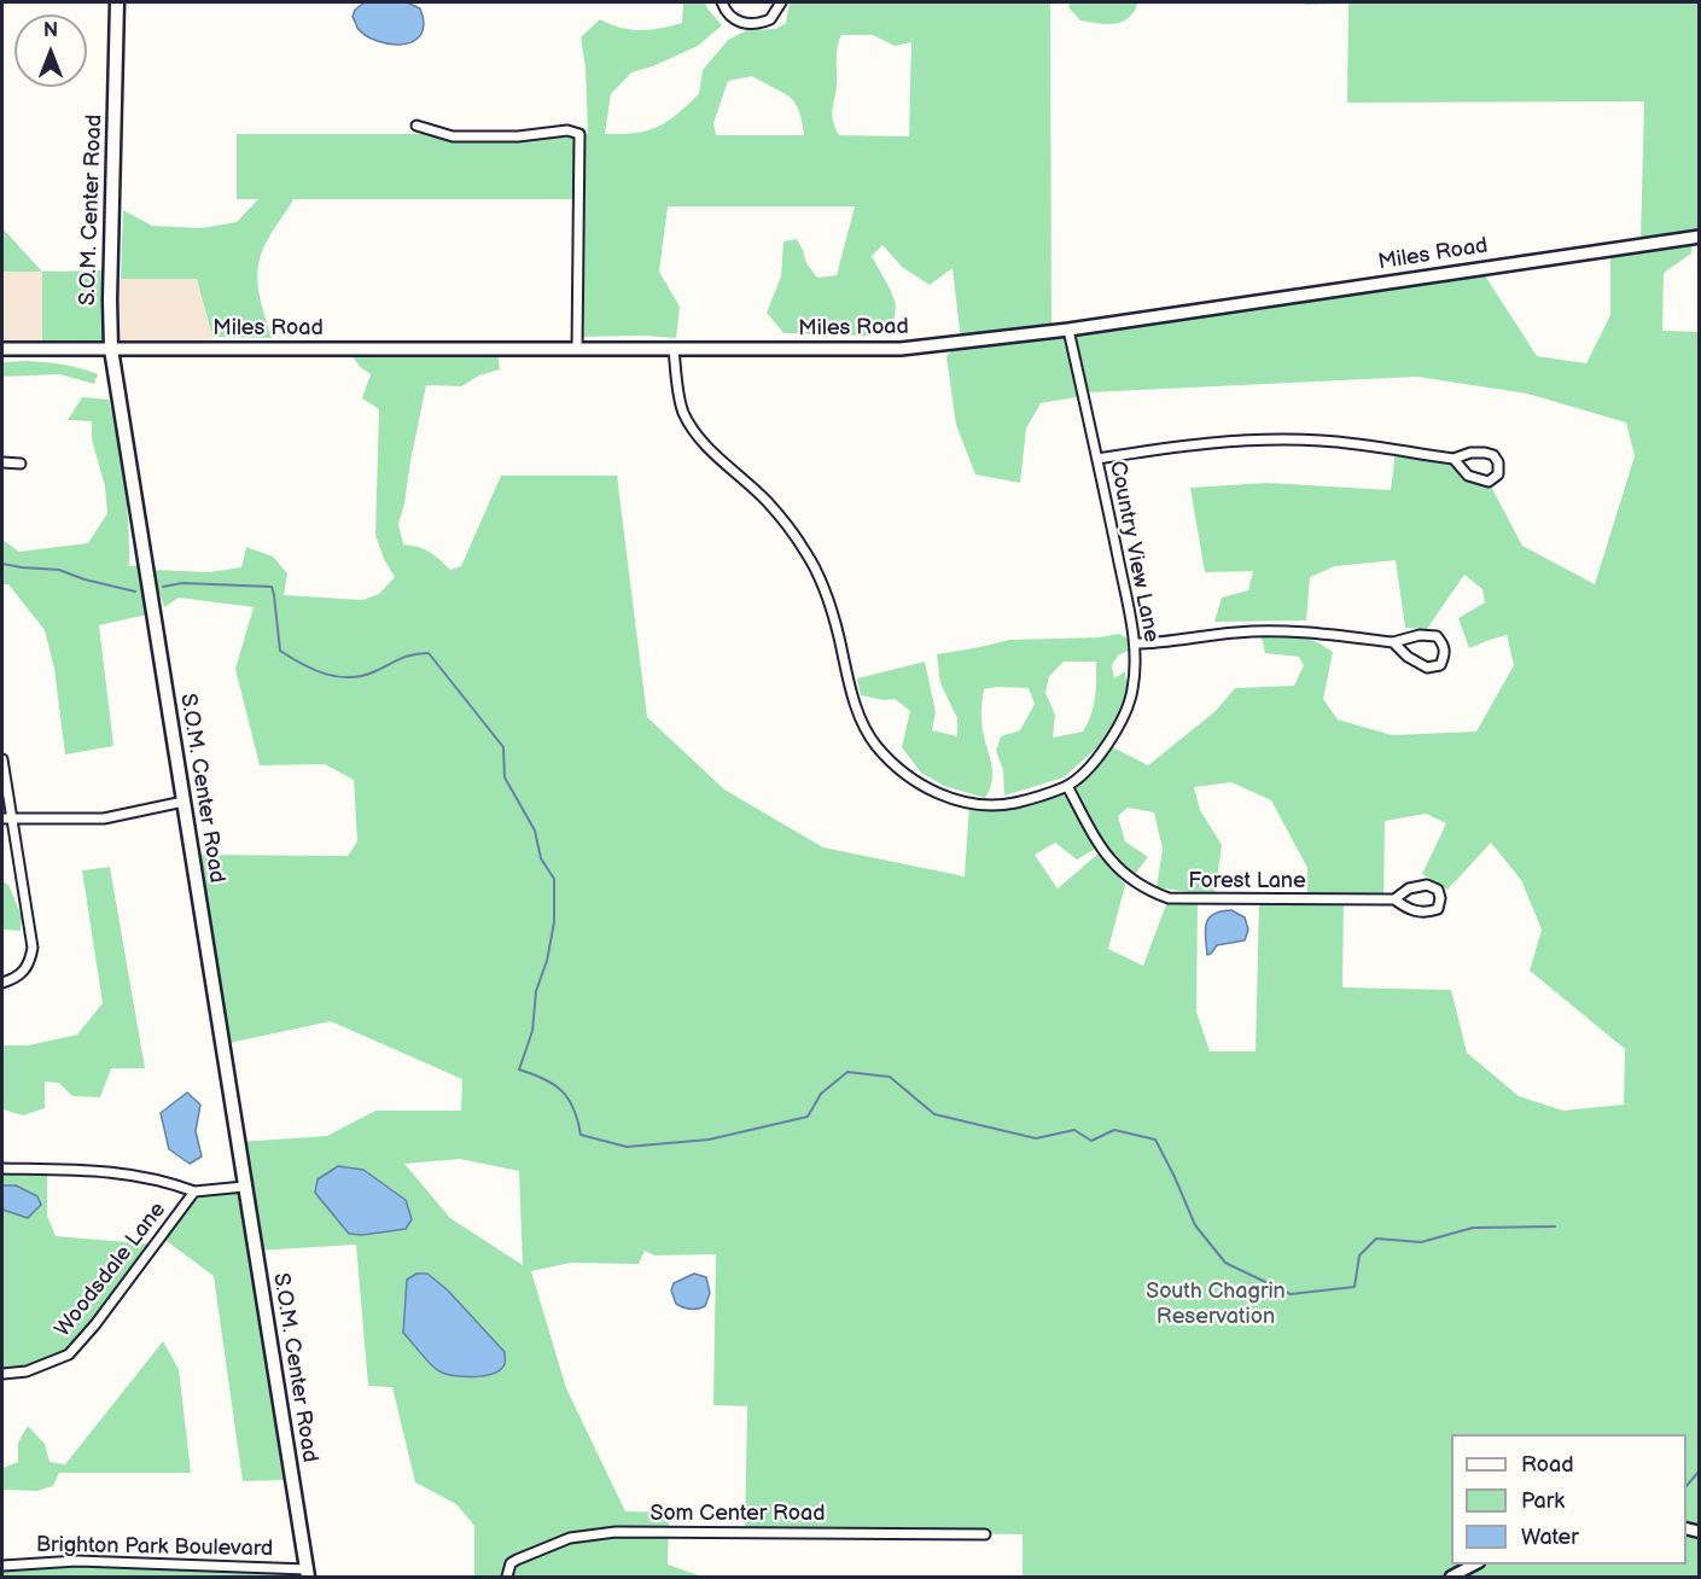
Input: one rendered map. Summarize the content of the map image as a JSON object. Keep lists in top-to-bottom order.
{
  "streets": {
    "main road": ["S.O.M. Center Road", "Miles Road"],
    "street": [
      "Country View Lane",
      "Forest Lane",
      "Woodsdale Lane",
      "Som Center Road",
      "Brighton Park Boulevard"
    ]
  },
  "crossings": [
    ["S.O.M. Center Road", "Miles Road"],
    ["S.O.M. Center Road", "Woodsdale Lane"],
    ["S.O.M. Center Road", "Brighton Park Boulevard"],
    ["Miles Road", "Country View Lane"],
    ["Country View Lane", "Forest Lane"]
  ],
  "parks": ["South Chagrin Reservation"],
  "legend": ["Road", "Park", "Water"],
  "north": "top"
}
